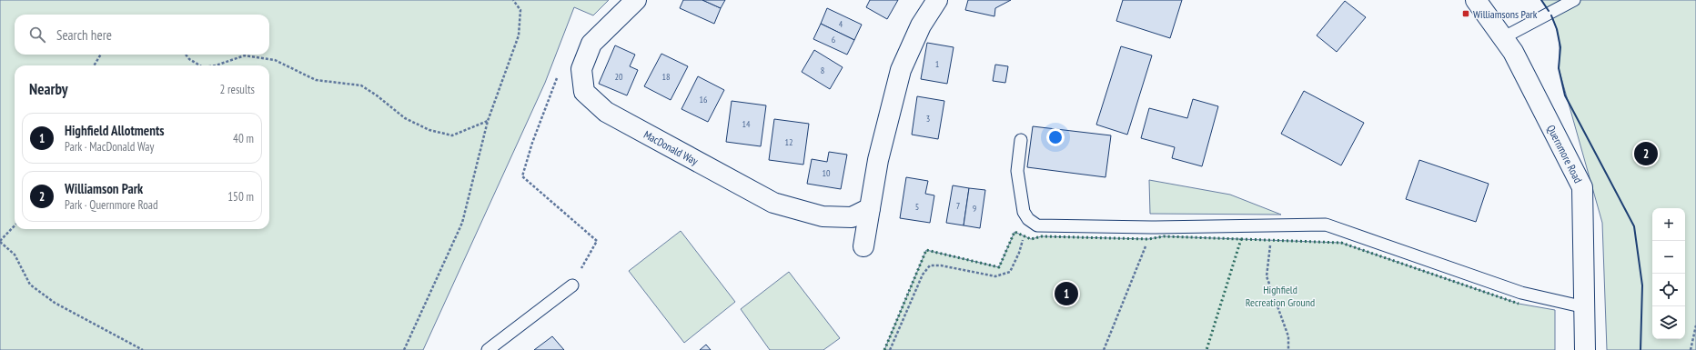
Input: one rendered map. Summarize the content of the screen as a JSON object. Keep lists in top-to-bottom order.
{
  "streets": {
    "street": ["MacDonald Way", "Quernmore Road"]
  },
  "parks": ["Highfield Recreation Ground"],
  "places": {
    "transit": ["Williamsons Park"]
  },
  "house_numbers": [
    "4",
    "6",
    "1",
    "8",
    "20",
    "18",
    "16",
    "3",
    "14",
    "12",
    "10",
    "7",
    "5",
    "9"
  ],
  "page": {
    "search": "Search here",
    "heading": ["Nearby", "2 results"],
    "list": [
      {
        "mark": "1",
        "name": "Highfield Allotments",
        "note": "Park · MacDonald Way",
        "value": "40 m"
      },
      {
        "mark": "2",
        "name": "Williamson Park",
        "note": "Park · Quernmore Road",
        "value": "150 m"
      }
    ],
    "pins": ["2", "1"],
    "map_buttons": ["+", "−"]
  }
}
